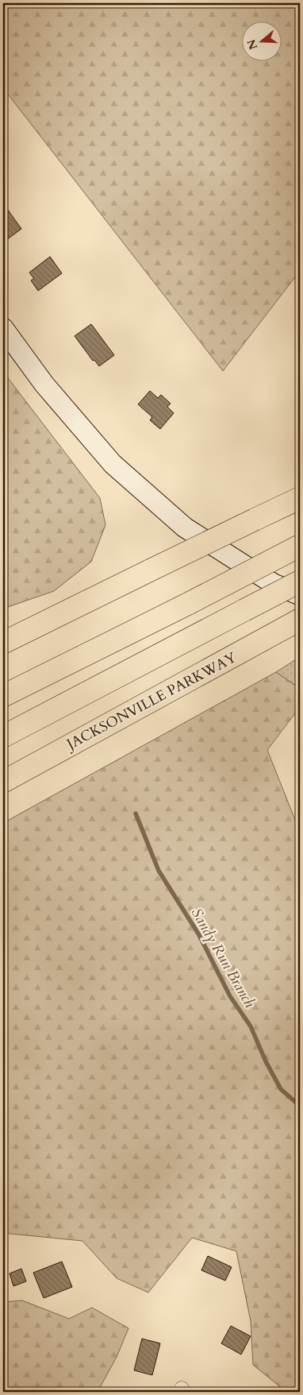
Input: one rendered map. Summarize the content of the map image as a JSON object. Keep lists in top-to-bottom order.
{
  "streets": {
    "highway": ["JACKSONVILLE PARKWAY"]
  },
  "water": ["Sandy Run Branch"],
  "north": "left"
}
